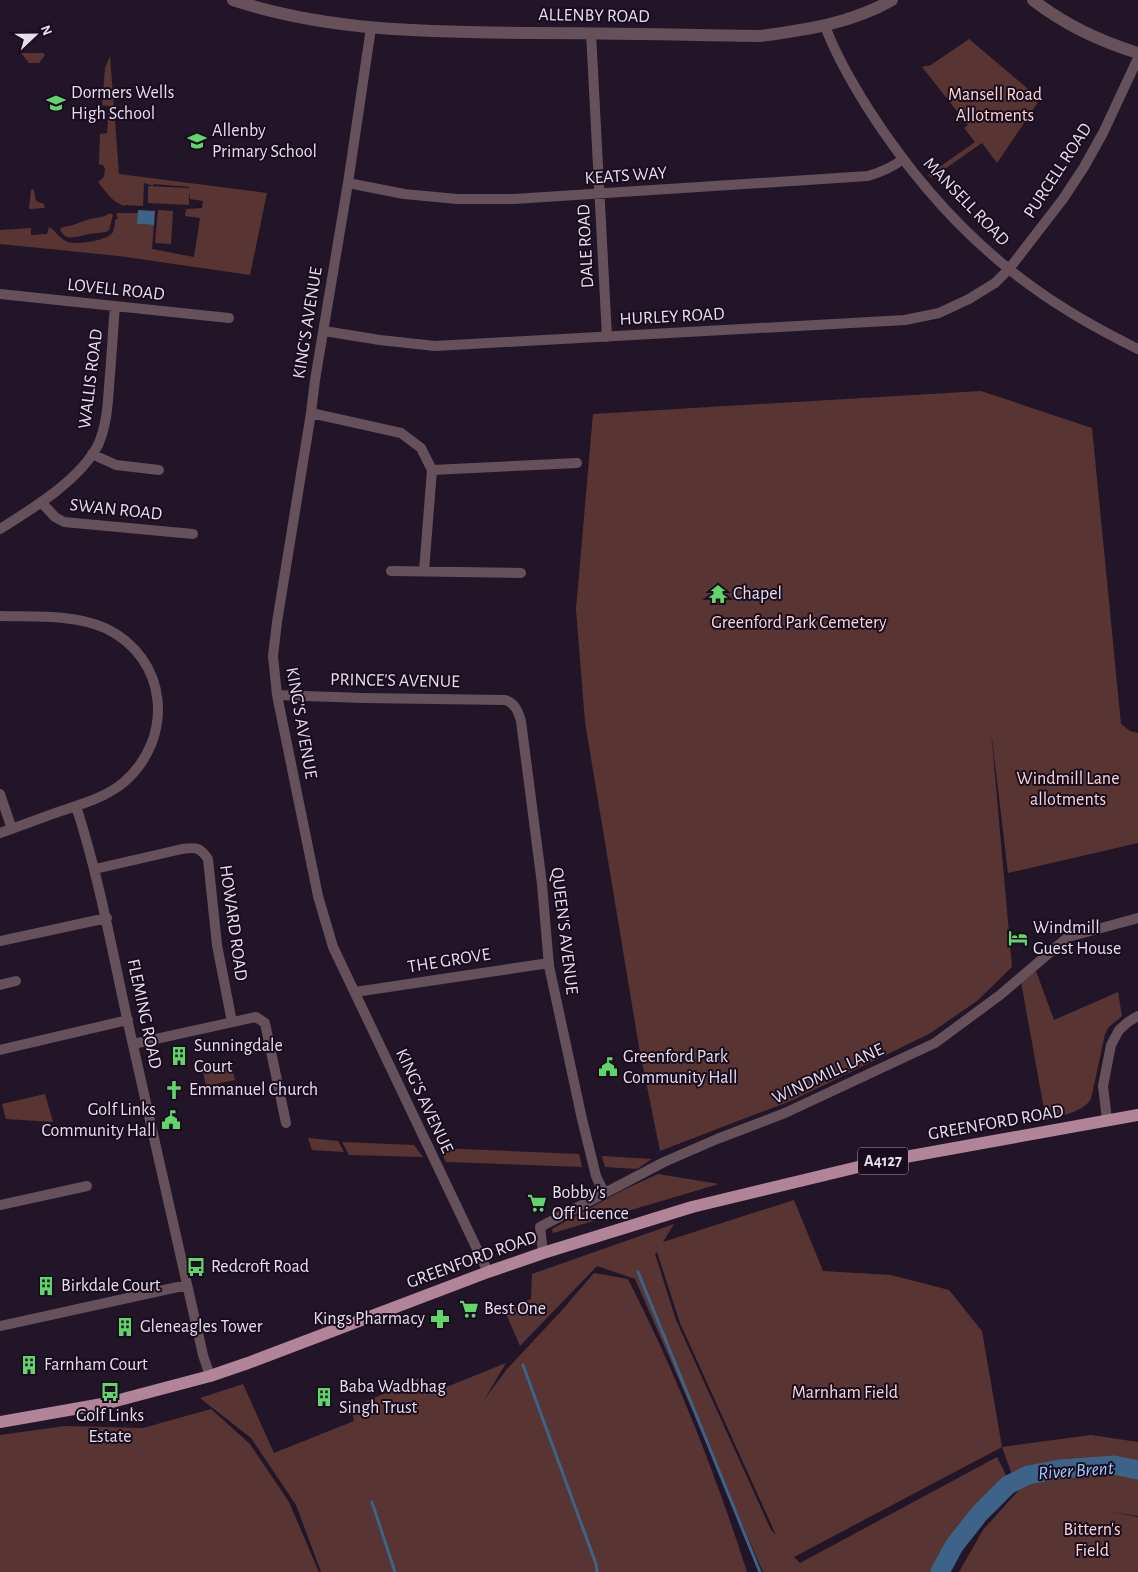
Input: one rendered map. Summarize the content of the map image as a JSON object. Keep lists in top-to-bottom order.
{
  "streets": {
    "main road": ["GREENFORD ROAD", "A4127"],
    "street": [
      "ALLENBY ROAD",
      "PURCELL ROAD",
      "KEATS WAY",
      "MANSELL ROAD",
      "DALE ROAD",
      "LOVELL ROAD",
      "HURLEY ROAD",
      "KING'S AVENUE",
      "WALLIS ROAD",
      "SWAN ROAD",
      "PRINCE'S AVENUE",
      "HOWARD ROAD",
      "QUEEN'S AVENUE",
      "THE GROVE",
      "FLEMING ROAD",
      "WINDMILL LANE"
    ]
  },
  "crossings": [
    ["ALLENBY ROAD", "MANSELL ROAD"],
    ["ALLENBY ROAD", "DALE ROAD"],
    ["ALLENBY ROAD", "KING'S AVENUE"],
    ["PURCELL ROAD", "MANSELL ROAD"],
    ["PURCELL ROAD", "HURLEY ROAD"],
    ["KEATS WAY", "MANSELL ROAD"],
    ["KEATS WAY", "DALE ROAD"],
    ["KEATS WAY", "KING'S AVENUE"],
    ["MANSELL ROAD", "HURLEY ROAD"],
    ["DALE ROAD", "HURLEY ROAD"],
    ["LOVELL ROAD", "WALLIS ROAD"],
    ["HURLEY ROAD", "KING'S AVENUE"],
    ["KING'S AVENUE", "PRINCE'S AVENUE"],
    ["KING'S AVENUE", "THE GROVE"],
    ["KING'S AVENUE", "GREENFORD ROAD"],
    ["WALLIS ROAD", "SWAN ROAD"],
    ["PRINCE'S AVENUE", "QUEEN'S AVENUE"],
    ["HOWARD ROAD", "FLEMING ROAD"],
    ["QUEEN'S AVENUE", "THE GROVE"],
    ["QUEEN'S AVENUE", "WINDMILL LANE"],
    ["FLEMING ROAD", "GREENFORD ROAD"],
    ["WINDMILL LANE", "GREENFORD ROAD"]
  ],
  "water": ["River Brent"],
  "parks": [
    "Mansell Road Allotments",
    "Greenford Park Cemetery",
    "Windmill Lane allotments",
    "Marnham Field",
    "Bittern's Field"
  ],
  "places": {
    "school or university": ["Dormers Wells High School", "Allenby Primary School"],
    "temple": ["Chapel"],
    "hotel": ["Windmill Guest House"],
    "building": [
      "Sunningdale Court",
      "Birkdale Court",
      "Gleneagles Tower",
      "Farnham Court",
      "Baba Wadbhag Singh Trust"
    ],
    "public building": ["Greenford Park Community Hall", "Golf Links Community Hall"],
    "church": ["Emmanuel Church"],
    "supermarket": ["Bobby's Off Licence", "Best One"],
    "bus stop": ["Redcroft Road", "Golf Links Estate"],
    "pharmacy": ["Kings Pharmacy"]
  },
  "north": "right"
}
